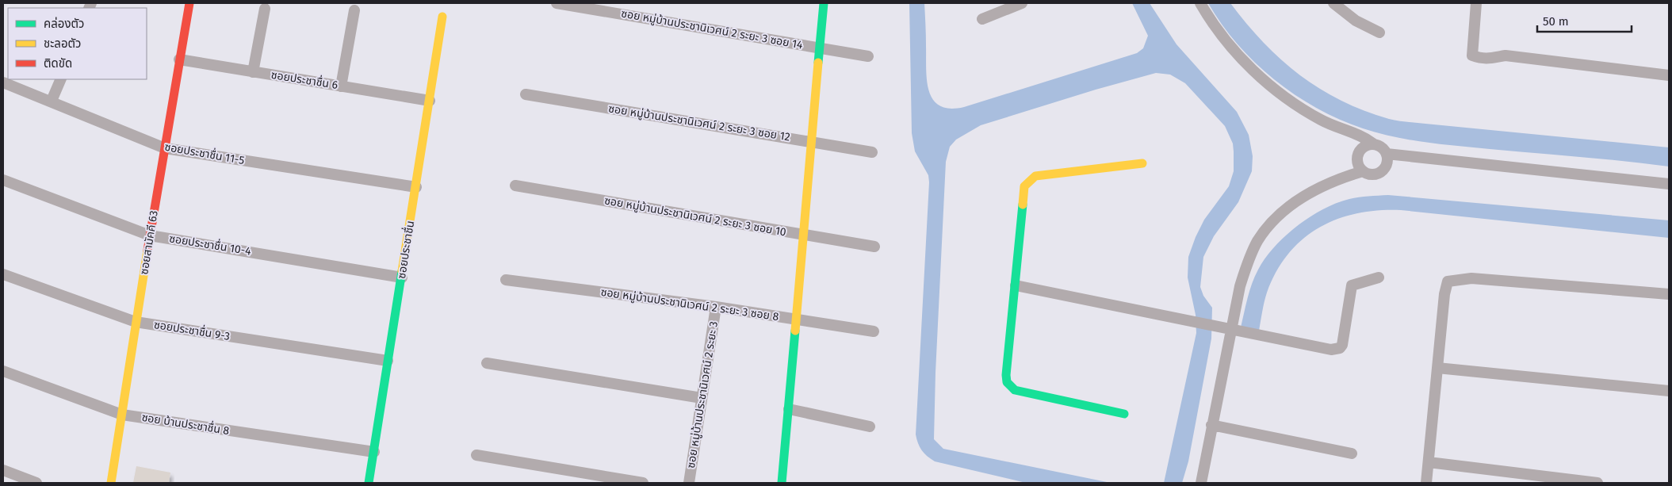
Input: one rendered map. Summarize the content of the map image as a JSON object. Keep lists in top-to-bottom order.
{
  "streets": {
    "street": [
      "ซอย หมู่บ้านประชานิเวศน์ 2 ระยะ 3 ซอย 14",
      "ซอยประชาชื่น 6",
      "ซอย หมู่บ้านประชานิเวศน์ 2 ระยะ 3 ซอย 12",
      "ซอยประชาชื่น 11-5",
      "ซอย หมู่บ้านประชานิเวศน์ 2 ระยะ 3 ซอย 10",
      "ซอยสามัคคี 63",
      "ซอยประชาชื่น 10-4",
      "ซอยประชาชื่น",
      "ซอย หมู่บ้านประชานิเวศน์ 2 ระยะ 3 ซอย 8",
      "ซอยประชาชื่น 9-3",
      "ซอย หมู่บ้านประชานิเวศน์ 2 ระยะ 3",
      "ซอย บ้านประชาชื่น 8"
    ]
  },
  "crossings": [
    ["ซอยประชาชื่น 6", "ซอยสามัคคี 63"],
    ["ซอยประชาชื่น 6", "ซอยประชาชื่น"],
    ["ซอยประชาชื่น 11-5", "ซอยสามัคคี 63"],
    ["ซอยประชาชื่น 11-5", "ซอยประชาชื่น"],
    ["ซอยสามัคคี 63", "ซอยประชาชื่น 10-4"],
    ["ซอยสามัคคี 63", "ซอยประชาชื่น 9-3"],
    ["ซอยสามัคคี 63", "ซอย บ้านประชาชื่น 8"],
    ["ซอยประชาชื่น 10-4", "ซอยประชาชื่น"],
    ["ซอยประชาชื่น", "ซอยประชาชื่น 9-3"],
    ["ซอยประชาชื่น", "ซอย บ้านประชาชื่น 8"],
    ["ซอย หมู่บ้านประชานิเวศน์ 2 ระยะ 3 ซอย 8", "ซอย หมู่บ้านประชานิเวศน์ 2 ระยะ 3"]
  ],
  "legend": ["คล่องตัว", "ชะลอตัว", "ติดขัด"],
  "scale_bar": "50 m"
}
